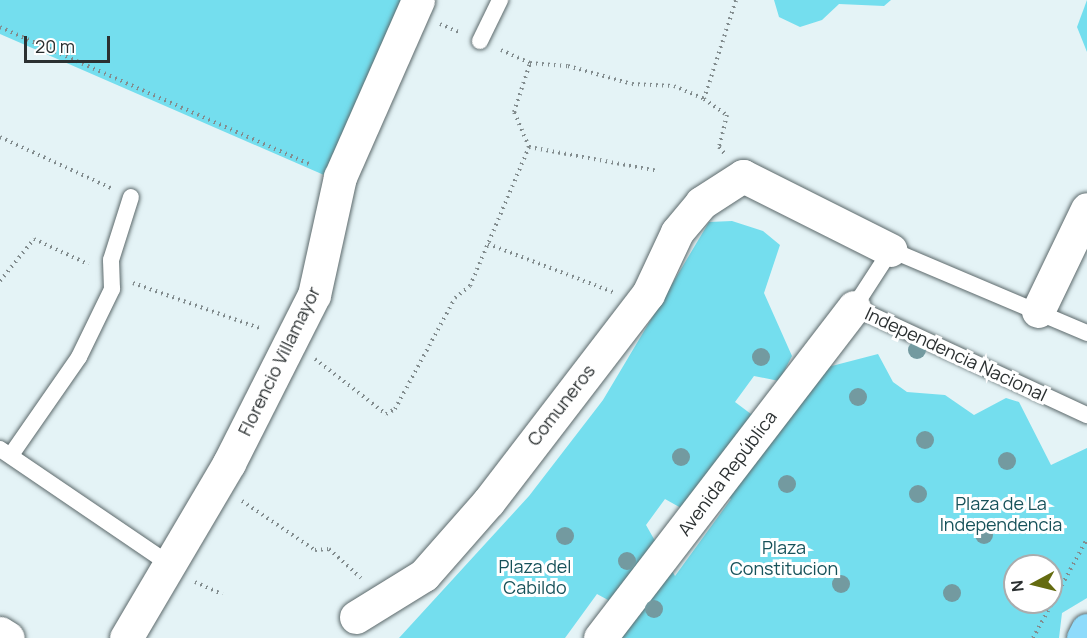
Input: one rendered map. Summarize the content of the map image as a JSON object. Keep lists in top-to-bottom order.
{
  "streets": {
    "street": ["Florencio Villamayor", "Comuneros", "Avenida República"],
    "lane": ["Independencia Nacional"]
  },
  "crossings": [
    ["Independencia Nacional", "Avenida República"]
  ],
  "parks": ["Plaza de La Independencia", "Plaza Constitucion", "Plaza del Cabildo"],
  "scale_bar": "20 m",
  "north": "left"
}
